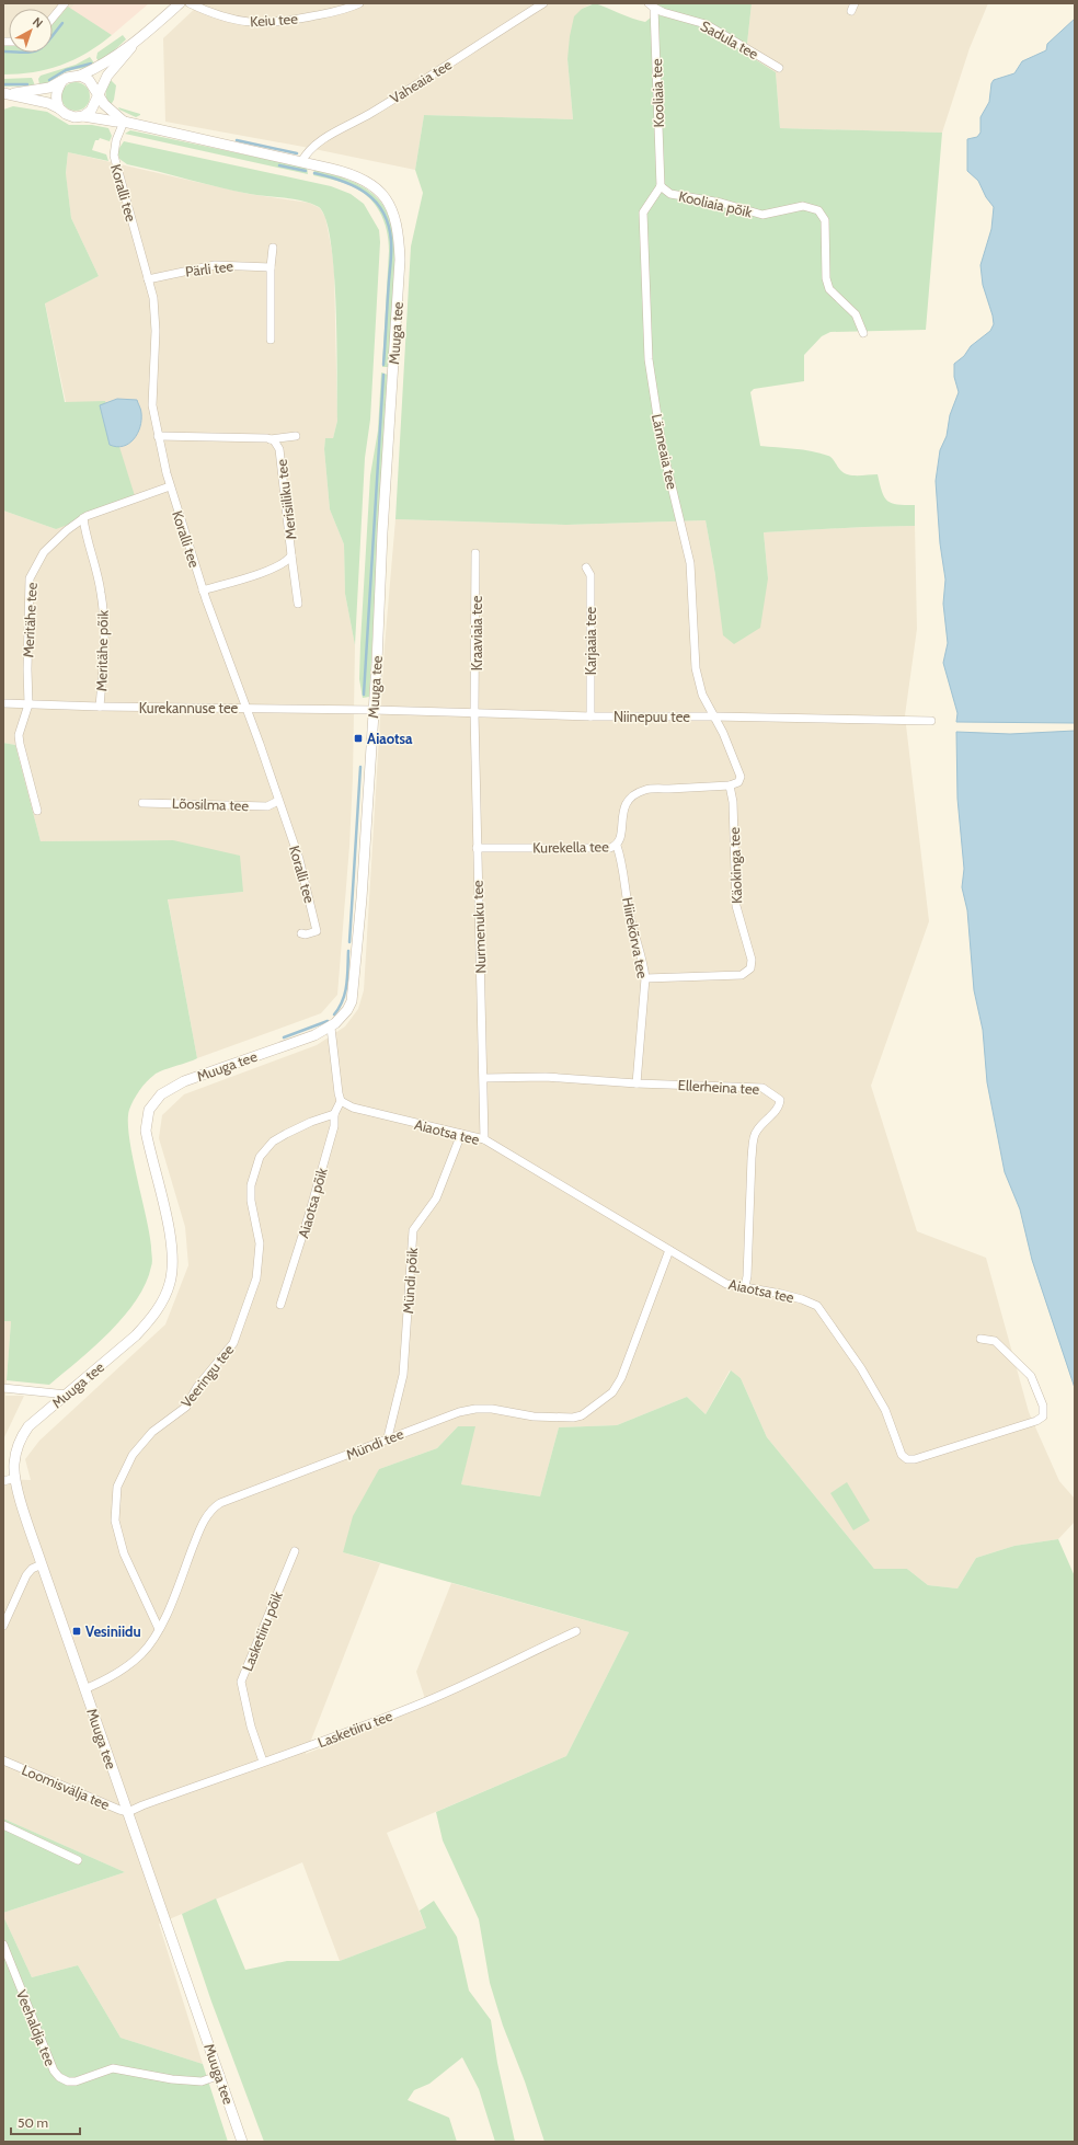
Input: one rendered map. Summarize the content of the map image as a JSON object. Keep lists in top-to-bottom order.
{
  "streets": {
    "street": [
      "Keiu tee",
      "Sadula tee",
      "Vaheaia tee",
      "Kooliaia tee",
      "Koralli tee",
      "Kooliaia põik",
      "Pärli tee",
      "Muuga tee",
      "Länneaia tee",
      "Merisiiliku tee",
      "Meritähe tee",
      "Kraaviaia tee",
      "Karjaaia tee",
      "Meritähe põik",
      "Kurekannuse tee",
      "Niinepuu tee",
      "Lõosilma tee",
      "Kurekella tee",
      "Käokinga tee",
      "Nurmenuku tee",
      "Hiirekõrva tee",
      "Ellerheina tee",
      "Aiaotsa tee",
      "Aiaotsa põik",
      "Mündi põik",
      "Veeringu tee",
      "Mündi tee",
      "Lasketiiru põik",
      "Lasketiiru tee",
      "Loomisvälja tee",
      "Veehaldja tee"
    ]
  },
  "crossings": [
    ["Sadula tee", "Kooliaia tee"],
    ["Vaheaia tee", "Muuga tee"],
    ["Kooliaia tee", "Kooliaia põik"],
    ["Kooliaia tee", "Länneaia tee"],
    ["Koralli tee", "Pärli tee"],
    ["Koralli tee", "Muuga tee"],
    ["Koralli tee", "Merisiiliku tee"],
    ["Koralli tee", "Meritähe tee"],
    ["Koralli tee", "Kurekannuse tee"],
    ["Koralli tee", "Lõosilma tee"],
    ["Kooliaia põik", "Länneaia tee"],
    ["Muuga tee", "Kurekannuse tee"],
    ["Muuga tee", "Niinepuu tee"],
    ["Muuga tee", "Mündi tee"],
    ["Muuga tee", "Lasketiiru tee"],
    ["Muuga tee", "Loomisvälja tee"],
    ["Muuga tee", "Veehaldja tee"],
    ["Länneaia tee", "Niinepuu tee"],
    ["Meritähe tee", "Meritähe põik"],
    ["Meritähe tee", "Kurekannuse tee"],
    ["Kraaviaia tee", "Niinepuu tee"],
    ["Kraaviaia tee", "Nurmenuku tee"],
    ["Karjaaia tee", "Niinepuu tee"],
    ["Meritähe põik", "Kurekannuse tee"],
    ["Kurekannuse tee", "Niinepuu tee"],
    ["Niinepuu tee", "Nurmenuku tee"],
    ["Kurekella tee", "Käokinga tee"],
    ["Kurekella tee", "Nurmenuku tee"],
    ["Kurekella tee", "Hiirekõrva tee"],
    ["Käokinga tee", "Hiirekõrva tee"],
    ["Nurmenuku tee", "Ellerheina tee"],
    ["Nurmenuku tee", "Aiaotsa tee"],
    ["Hiirekõrva tee", "Ellerheina tee"],
    ["Ellerheina tee", "Aiaotsa tee"],
    ["Aiaotsa tee", "Aiaotsa põik"],
    ["Aiaotsa tee", "Mündi põik"],
    ["Aiaotsa tee", "Mündi tee"],
    ["Aiaotsa põik", "Veeringu tee"],
    ["Mündi põik", "Mündi tee"],
    ["Veeringu tee", "Mündi tee"],
    ["Lasketiiru põik", "Lasketiiru tee"],
    ["Lasketiiru tee", "Loomisvälja tee"]
  ],
  "places": {
    "transit": ["Aiaotsa", "Vesiniidu"]
  },
  "scale_bar": "50 m",
  "north": "top right"
}
